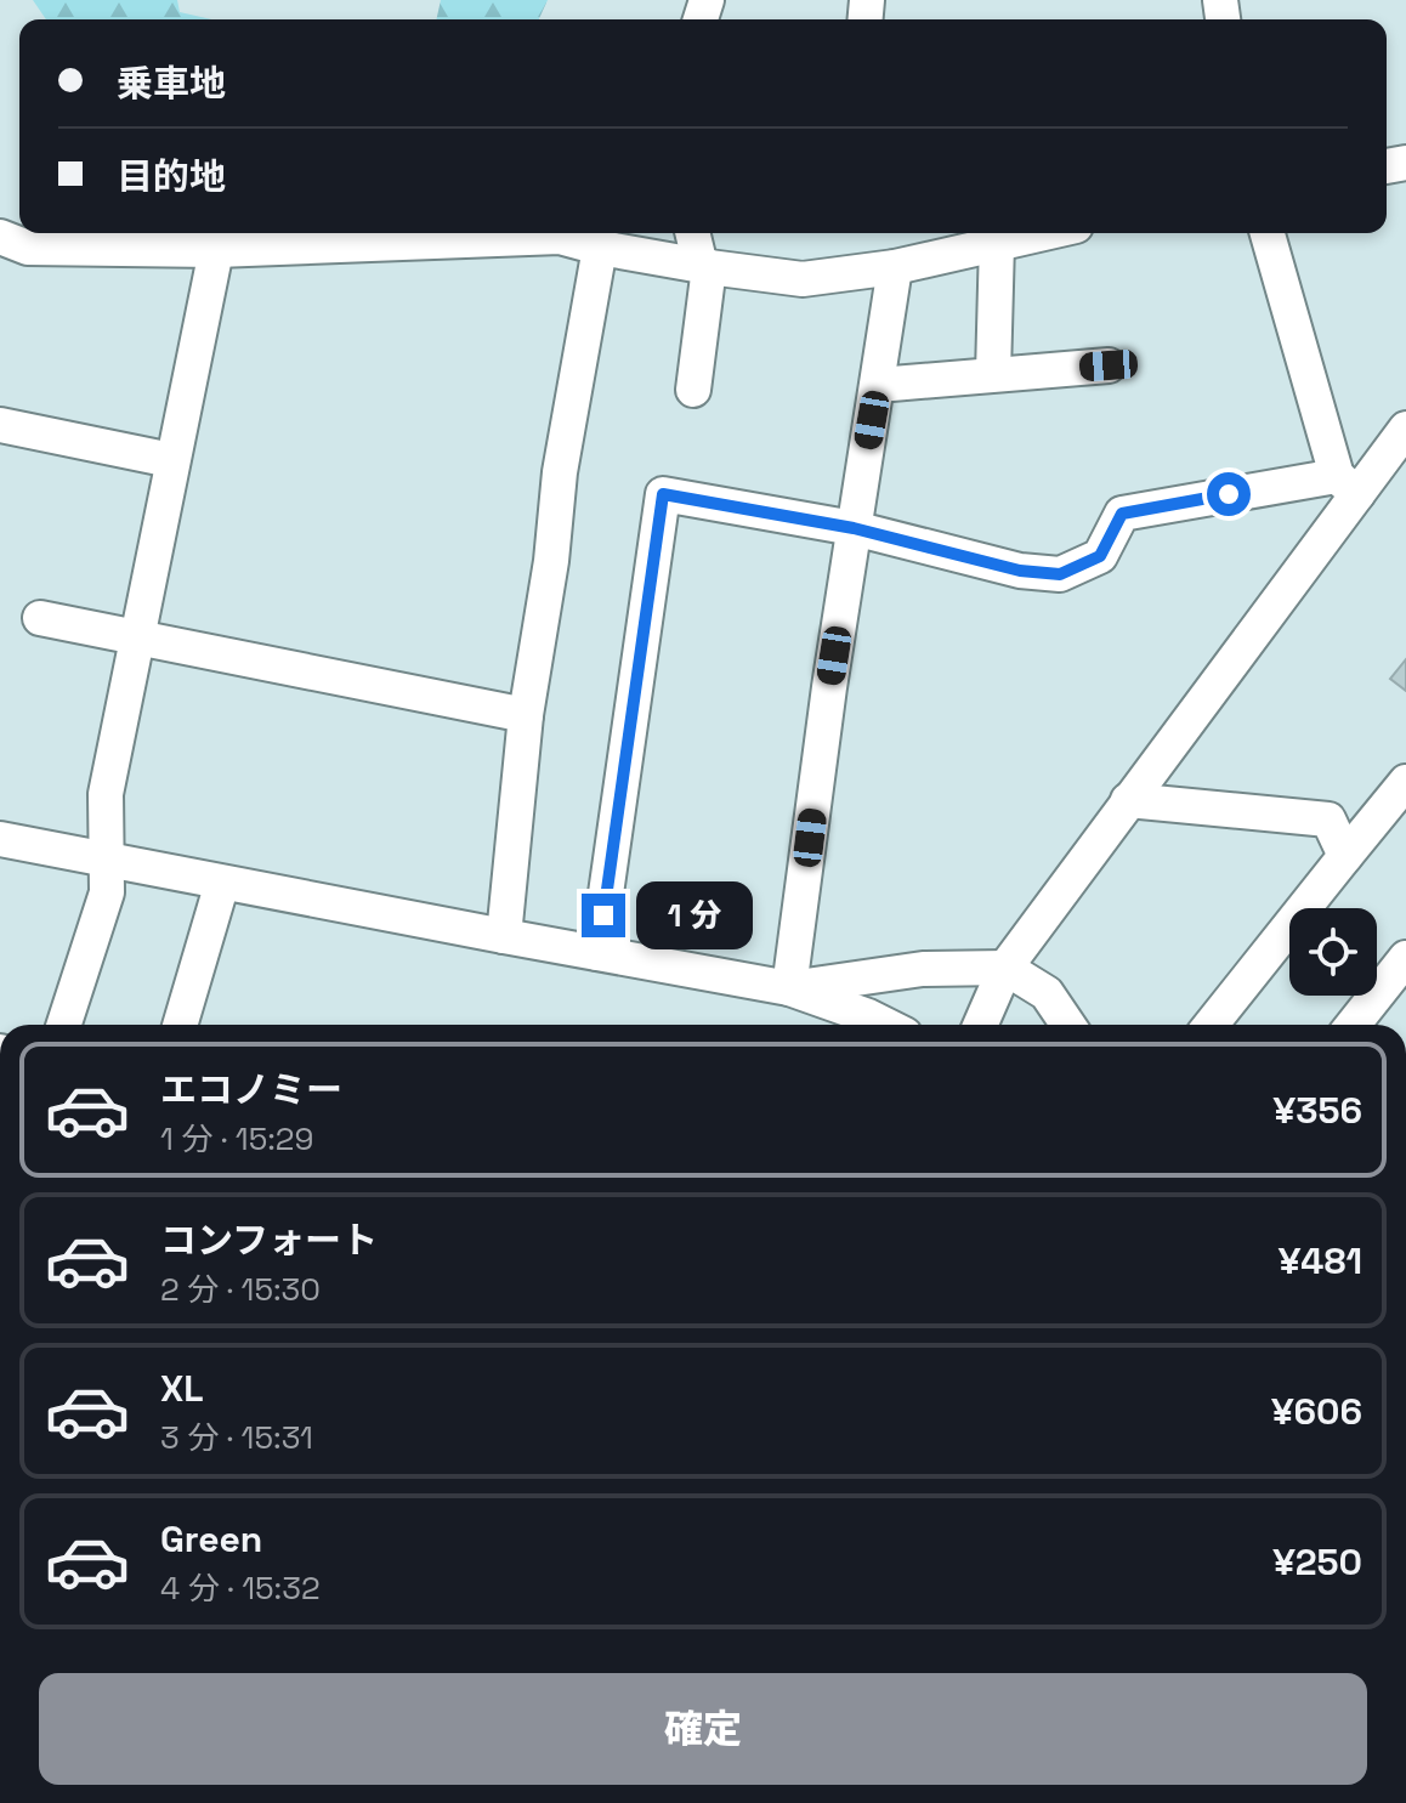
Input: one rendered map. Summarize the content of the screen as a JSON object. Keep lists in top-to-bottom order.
{
  "page": {
    "banner": ["乗車地", "目的地"],
    "bubble": "1 分",
    "list": [
      {
        "name": "エコノミー",
        "note": "1 分 · 15:29",
        "value": "¥356"
      },
      {
        "name": "コンフォート",
        "note": "2 分 · 15:30",
        "value": "¥481"
      },
      {
        "name": "XL",
        "note": "3 分 · 15:31",
        "value": "¥606"
      },
      {
        "name": "Green",
        "note": "4 分 · 15:32",
        "value": "¥250"
      }
    ],
    "buttons": "確定"
  }
}
